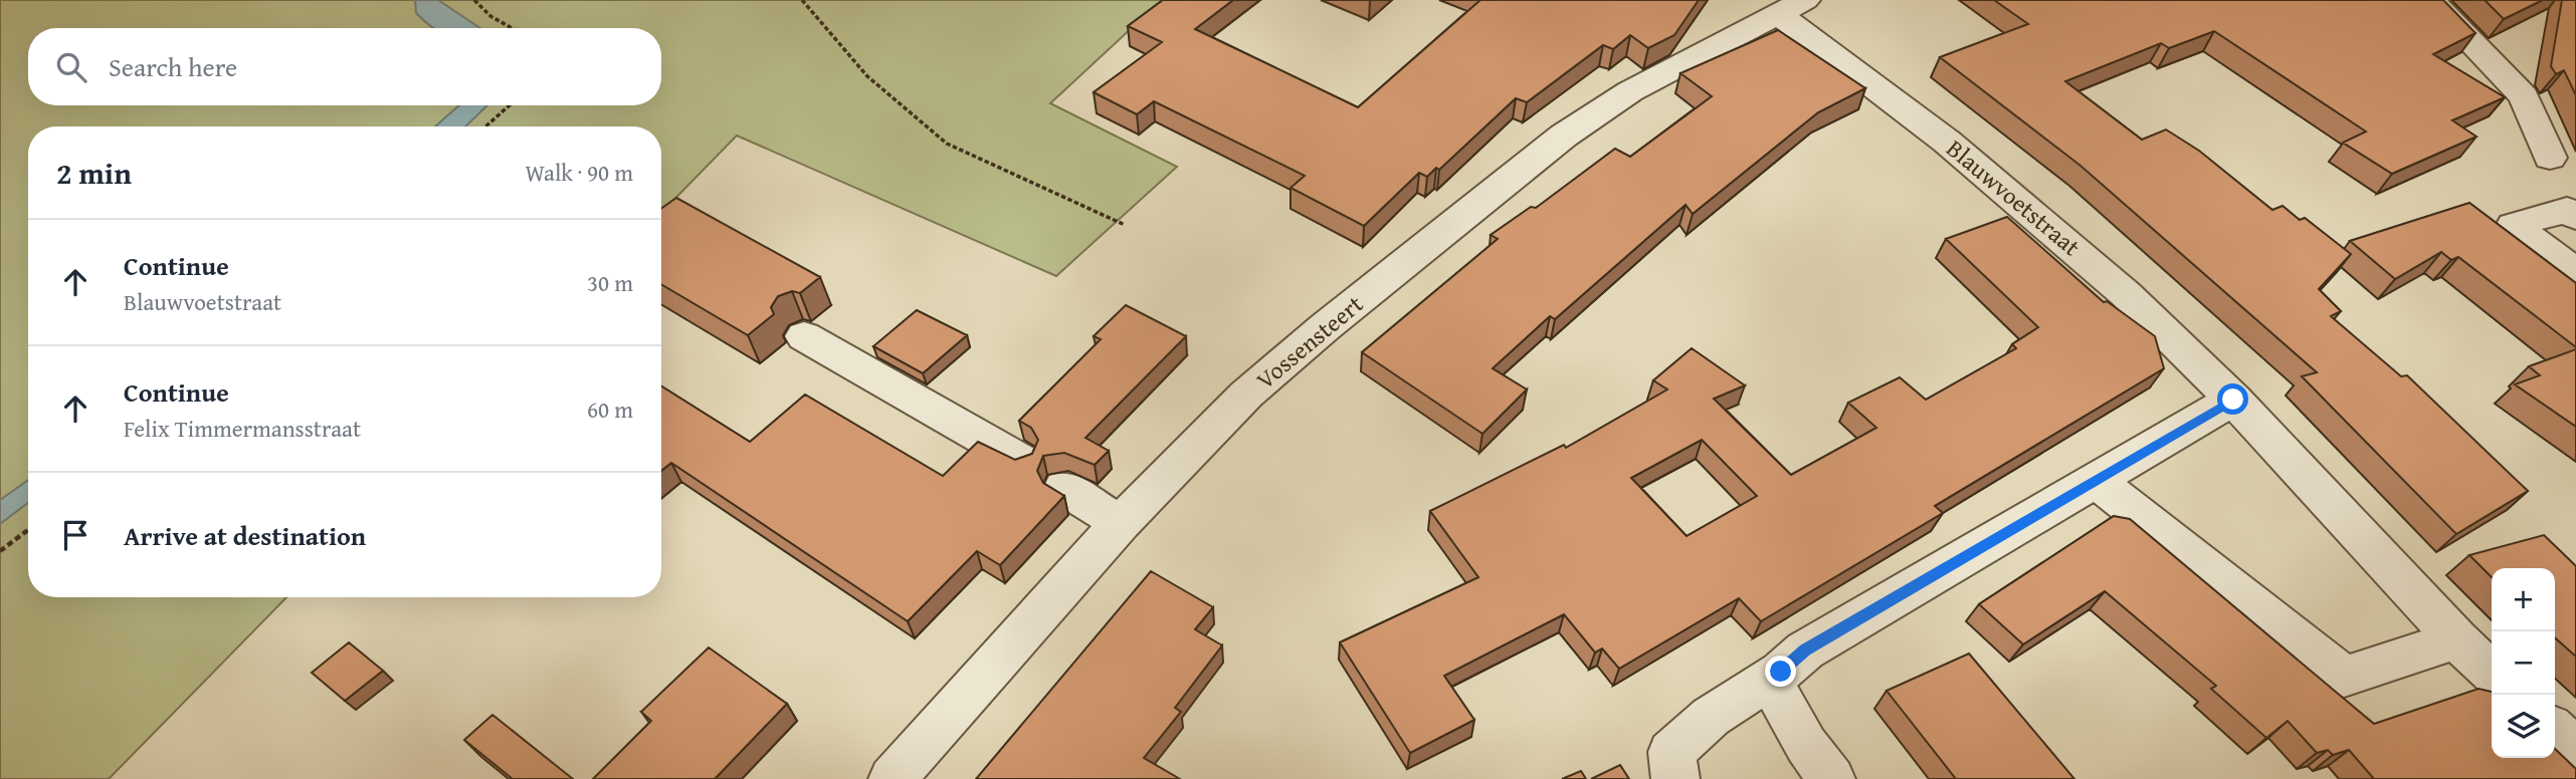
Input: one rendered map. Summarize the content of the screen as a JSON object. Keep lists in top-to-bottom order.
{
  "streets": {
    "street": ["Blauwvoetstraat", "Vossensteert"]
  },
  "crossings": [
    ["Blauwvoetstraat", "Vossensteert"]
  ],
  "page": {
    "search": "Search here",
    "heading": ["2 min", "Walk · 90 m"],
    "list": [
      ["Continue", "Blauwvoetstraat", "30 m"],
      ["Continue", "Felix Timmermansstraat", "60 m"],
      "Arrive at destination"
    ],
    "map_buttons": ["+", "−"]
  }
}
